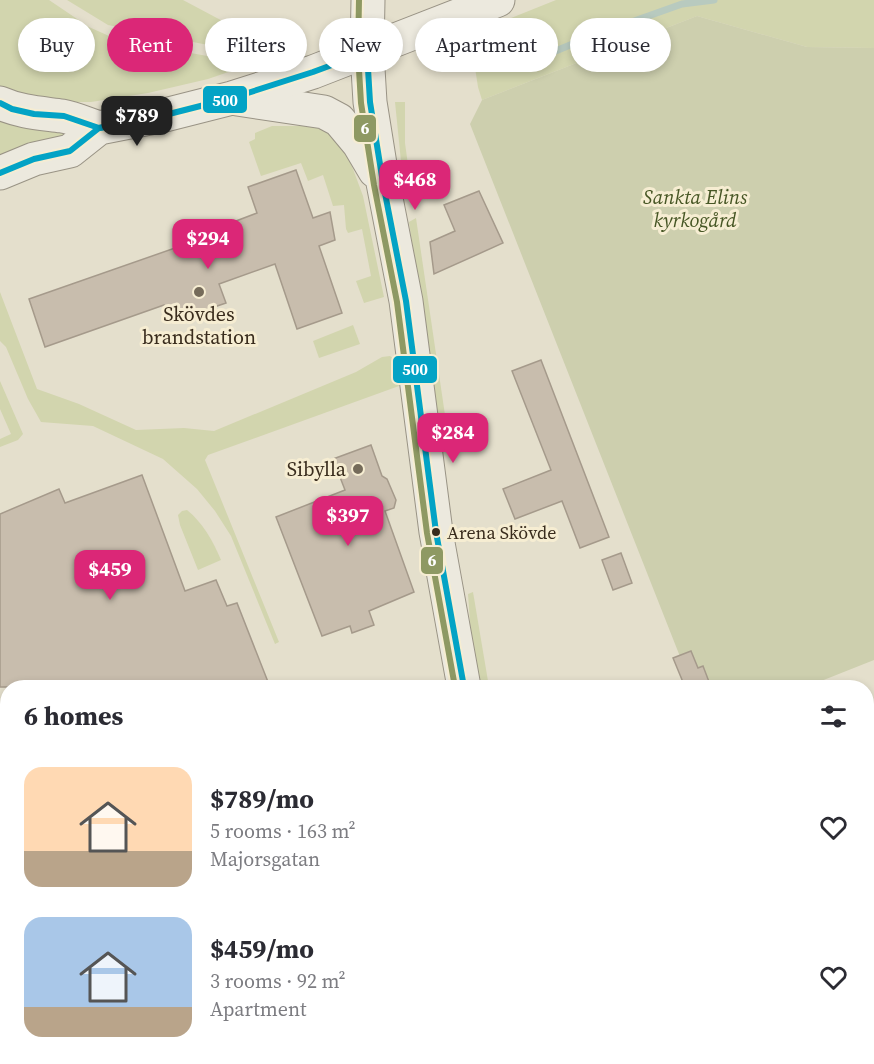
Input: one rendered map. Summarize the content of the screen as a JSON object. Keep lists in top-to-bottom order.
{
  "parks": ["Sankta Elins kyrkogård"],
  "places": ["Skövdes brandstation", "Sibylla", "Arena Skövde"],
  "lines": ["transit line 6", "transit line 500"],
  "page": {
    "chip": [
      "Buy",
      "Rent",
      "Filters",
      "New",
      "Apartment",
      "House"
    ],
    "price": [
      "$789",
      "$468",
      "$294",
      "$284",
      "$397",
      "$459"
    ],
    "heading": "6 homes",
    "list": [
      {
        "name": "$789/mo",
        "note": "5 rooms · 163 m² · Majorsgatan"
      },
      {
        "name": "$459/mo",
        "note": "3 rooms · 92 m² · Apartment"
      }
    ]
  }
}
